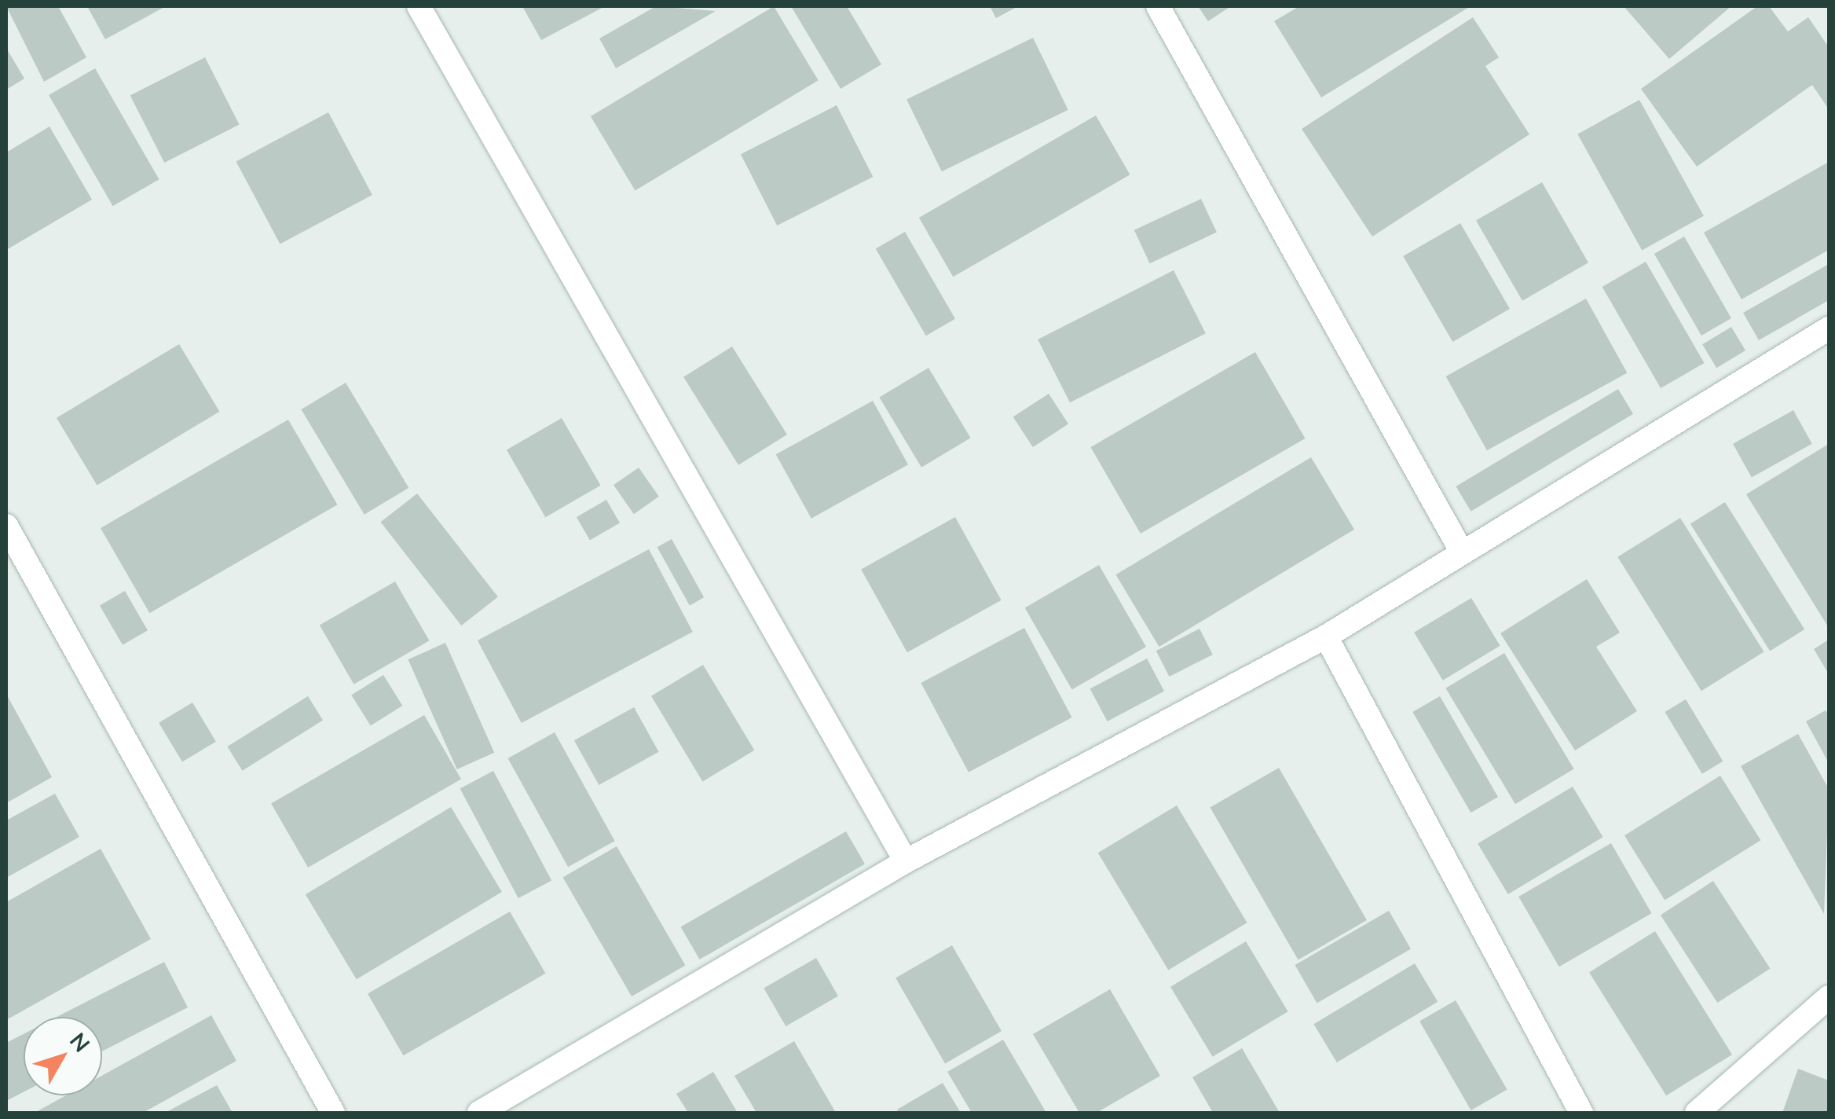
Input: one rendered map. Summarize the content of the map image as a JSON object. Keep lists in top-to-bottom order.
{
  "north": "top right"
}
